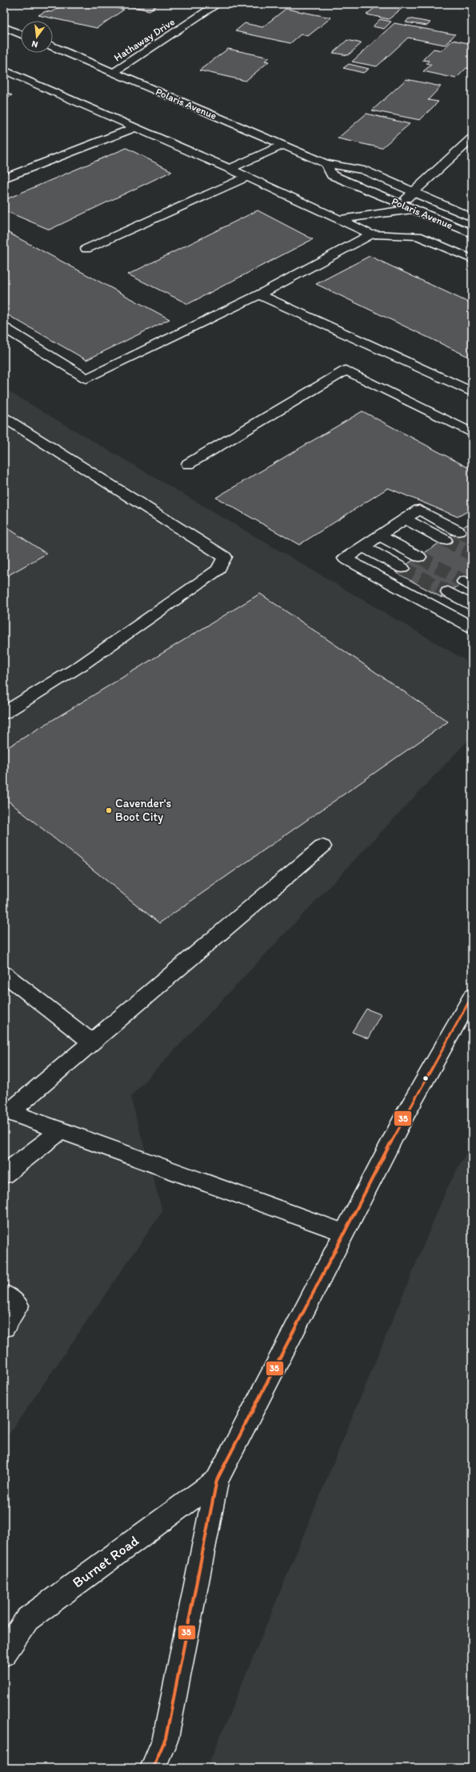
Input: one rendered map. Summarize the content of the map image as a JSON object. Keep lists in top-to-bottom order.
{
  "streets": {
    "street": ["Hathaway Drive", "Polaris Avenue", "Burnet Road"]
  },
  "crossings": [
    ["Hathaway Drive", "Polaris Avenue"]
  ],
  "places": ["Cavender's Boot City"],
  "lines": ["transit line 35"],
  "north": "bottom"
}
